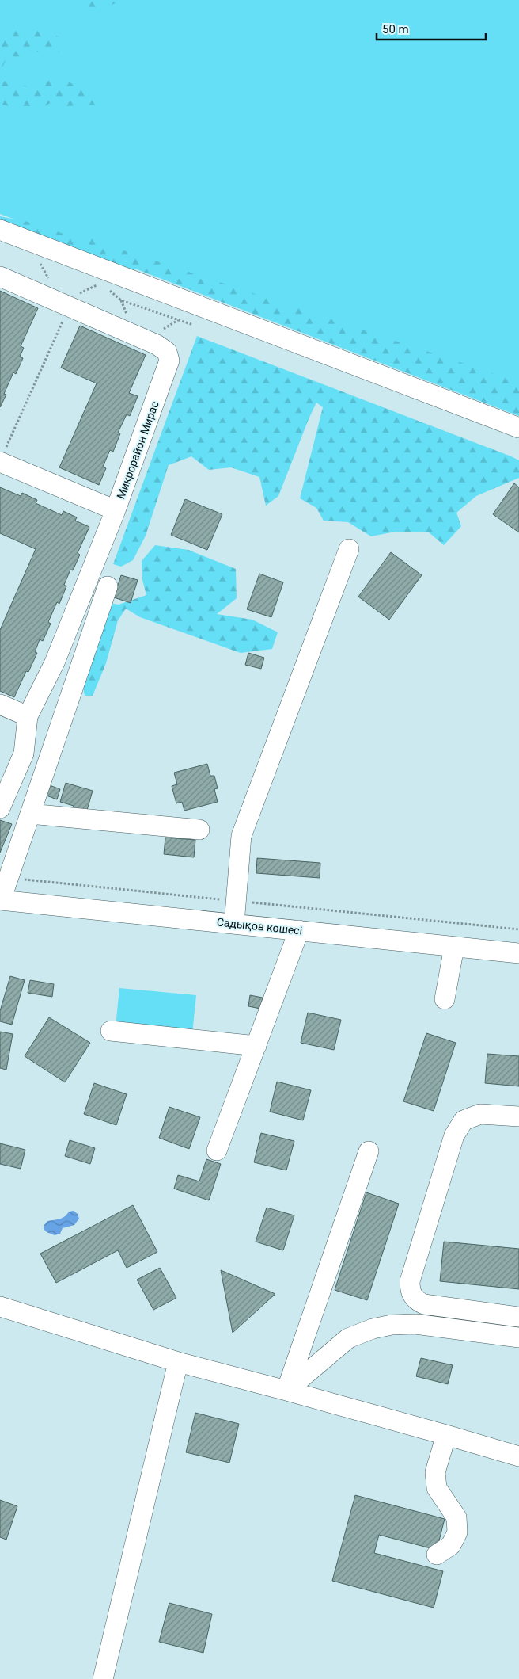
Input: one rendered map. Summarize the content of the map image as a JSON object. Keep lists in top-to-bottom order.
{
  "streets": {
    "street": ["Микрорайон Мирас", "Садықов көшесі"]
  },
  "scale_bar": "50 m"
}
